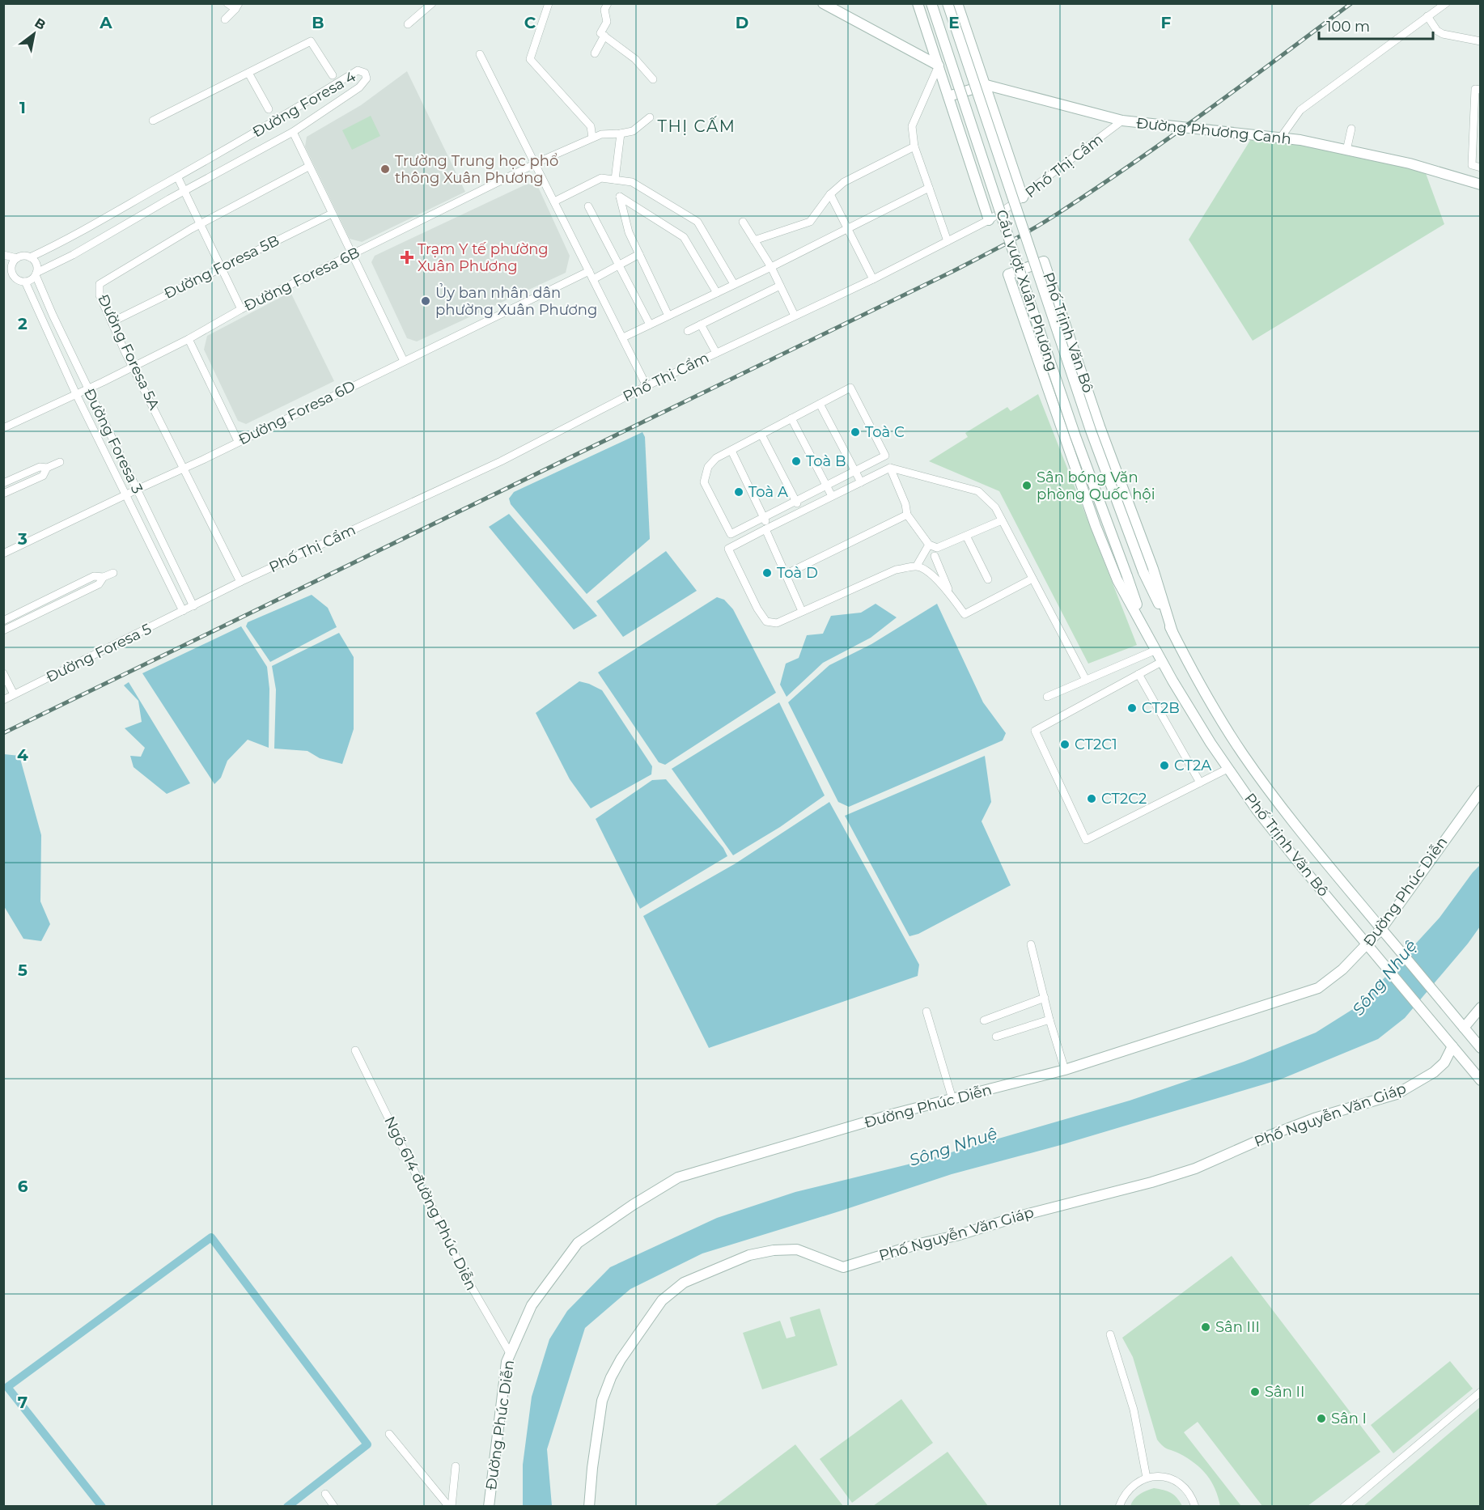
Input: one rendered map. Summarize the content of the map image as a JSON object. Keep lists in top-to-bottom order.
{
  "streets": {
    "main road": [
      "Đường Phương Canh",
      "Cầu vượt Xuân Phương",
      "Phố Trịnh Văn Bô",
      "Đường Phúc Diễn",
      "Phố Nguyễn Văn Giáp"
    ],
    "street": [
      "Đường Foresa 4",
      "Phố Thị Cẩm",
      "Đường Foresa 5B",
      "Đường Foresa 6B",
      "Đường Foresa 5A",
      "Đường Foresa 6D",
      "Đường Foresa 3",
      "Đường Foresa 5",
      "Ngõ 614 đường Phúc Diễn"
    ]
  },
  "crossings": [
    ["Đường Foresa 4", "Đường Foresa 3"],
    ["Đường Phương Canh", "Phố Thị Cẩm"],
    ["Phố Thị Cẩm", "Đường Foresa 5A"],
    ["Phố Thị Cẩm", "Đường Foresa 3"],
    ["Phố Thị Cẩm", "Đường Foresa 5"],
    ["Đường Foresa 5B", "Đường Foresa 5A"],
    ["Đường Foresa 6B", "Đường Foresa 5A"],
    ["Đường Foresa 6B", "Đường Foresa 3"],
    ["Cầu vượt Xuân Phương", "Phố Trịnh Văn Bô"],
    ["Phố Trịnh Văn Bô", "Đường Phúc Diễn"],
    ["Phố Trịnh Văn Bô", "Phố Nguyễn Văn Giáp"],
    ["Đường Foresa 5A", "Đường Foresa 6D"],
    ["Đường Foresa 6D", "Đường Foresa 3"],
    ["Đường Foresa 3", "Đường Foresa 5"],
    ["Đường Phúc Diễn", "Ngõ 614 đường Phúc Diễn"]
  ],
  "districts": ["THỊ CẤM"],
  "water": ["Sông Nhuệ"],
  "places": {
    "other": [
      "Trường Trung học phổ thông Xuân Phương",
      "Ủy ban nhân dân phường Xuân Phương",
      "Toà C",
      "Toà B",
      "Sân bóng Văn phòng Quốc hội",
      "Toà A",
      "Toà D",
      "CT2B",
      "CT2C1",
      "CT2A",
      "CT2C2",
      "Sân III",
      "Sân II",
      "Sân I"
    ],
    "health": ["Trạm Y tế phường Xuân Phương"]
  },
  "scale_bar": "100 m",
  "north": "top right",
  "grid": {
    "columns": [
      "A",
      "B",
      "C",
      "D",
      "E",
      "F"
    ],
    "rows": [
      "1",
      "2",
      "3",
      "4",
      "5",
      "6",
      "7"
    ]
  }
}
